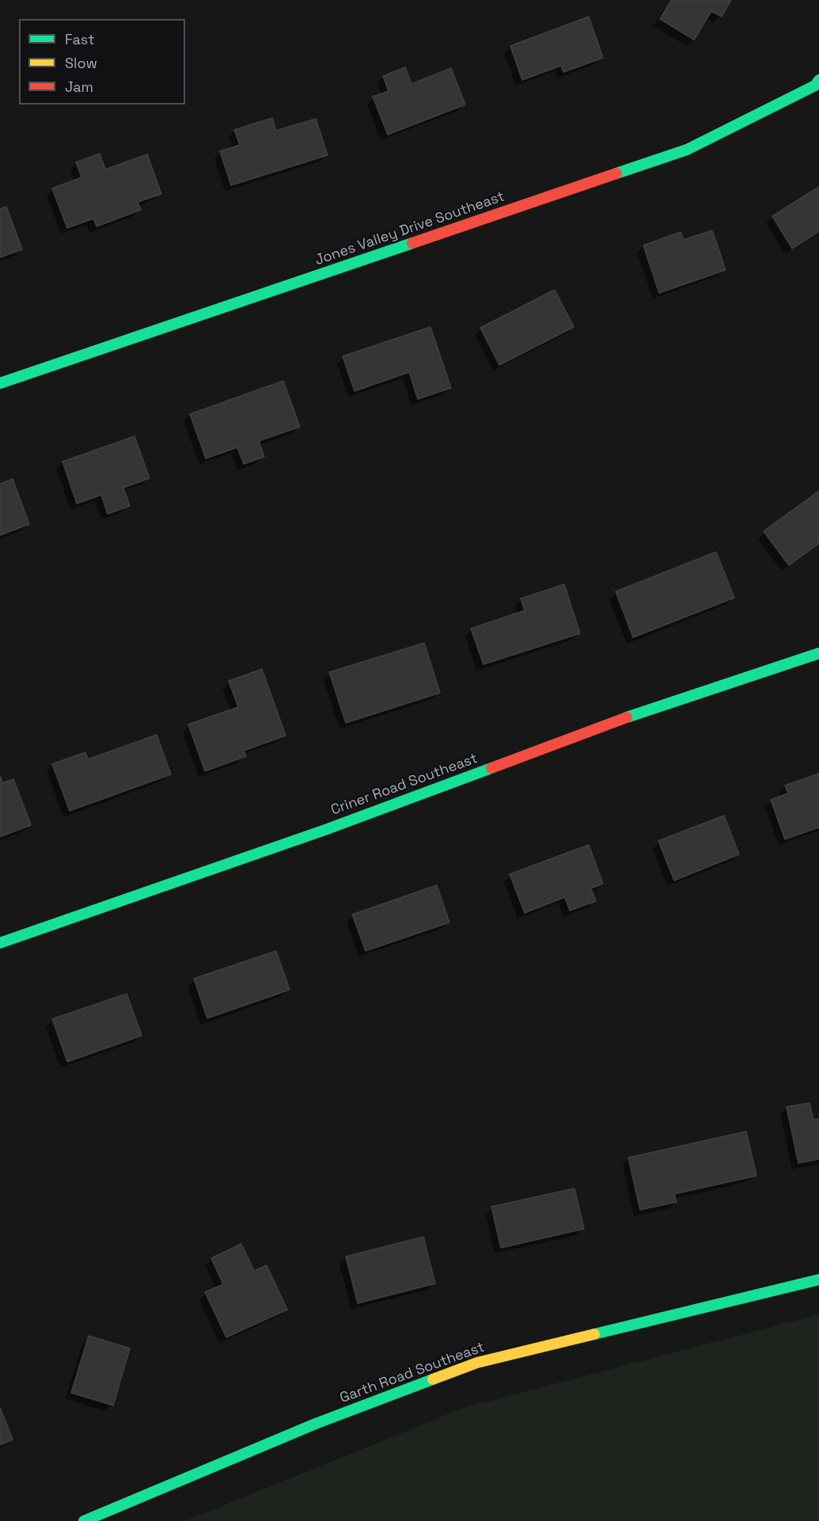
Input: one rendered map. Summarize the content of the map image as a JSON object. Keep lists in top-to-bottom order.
{
  "streets": {
    "street": ["Jones Valley Drive Southeast", "Criner Road Southeast", "Garth Road Southeast"]
  },
  "legend": ["Fast", "Slow", "Jam"]
}
